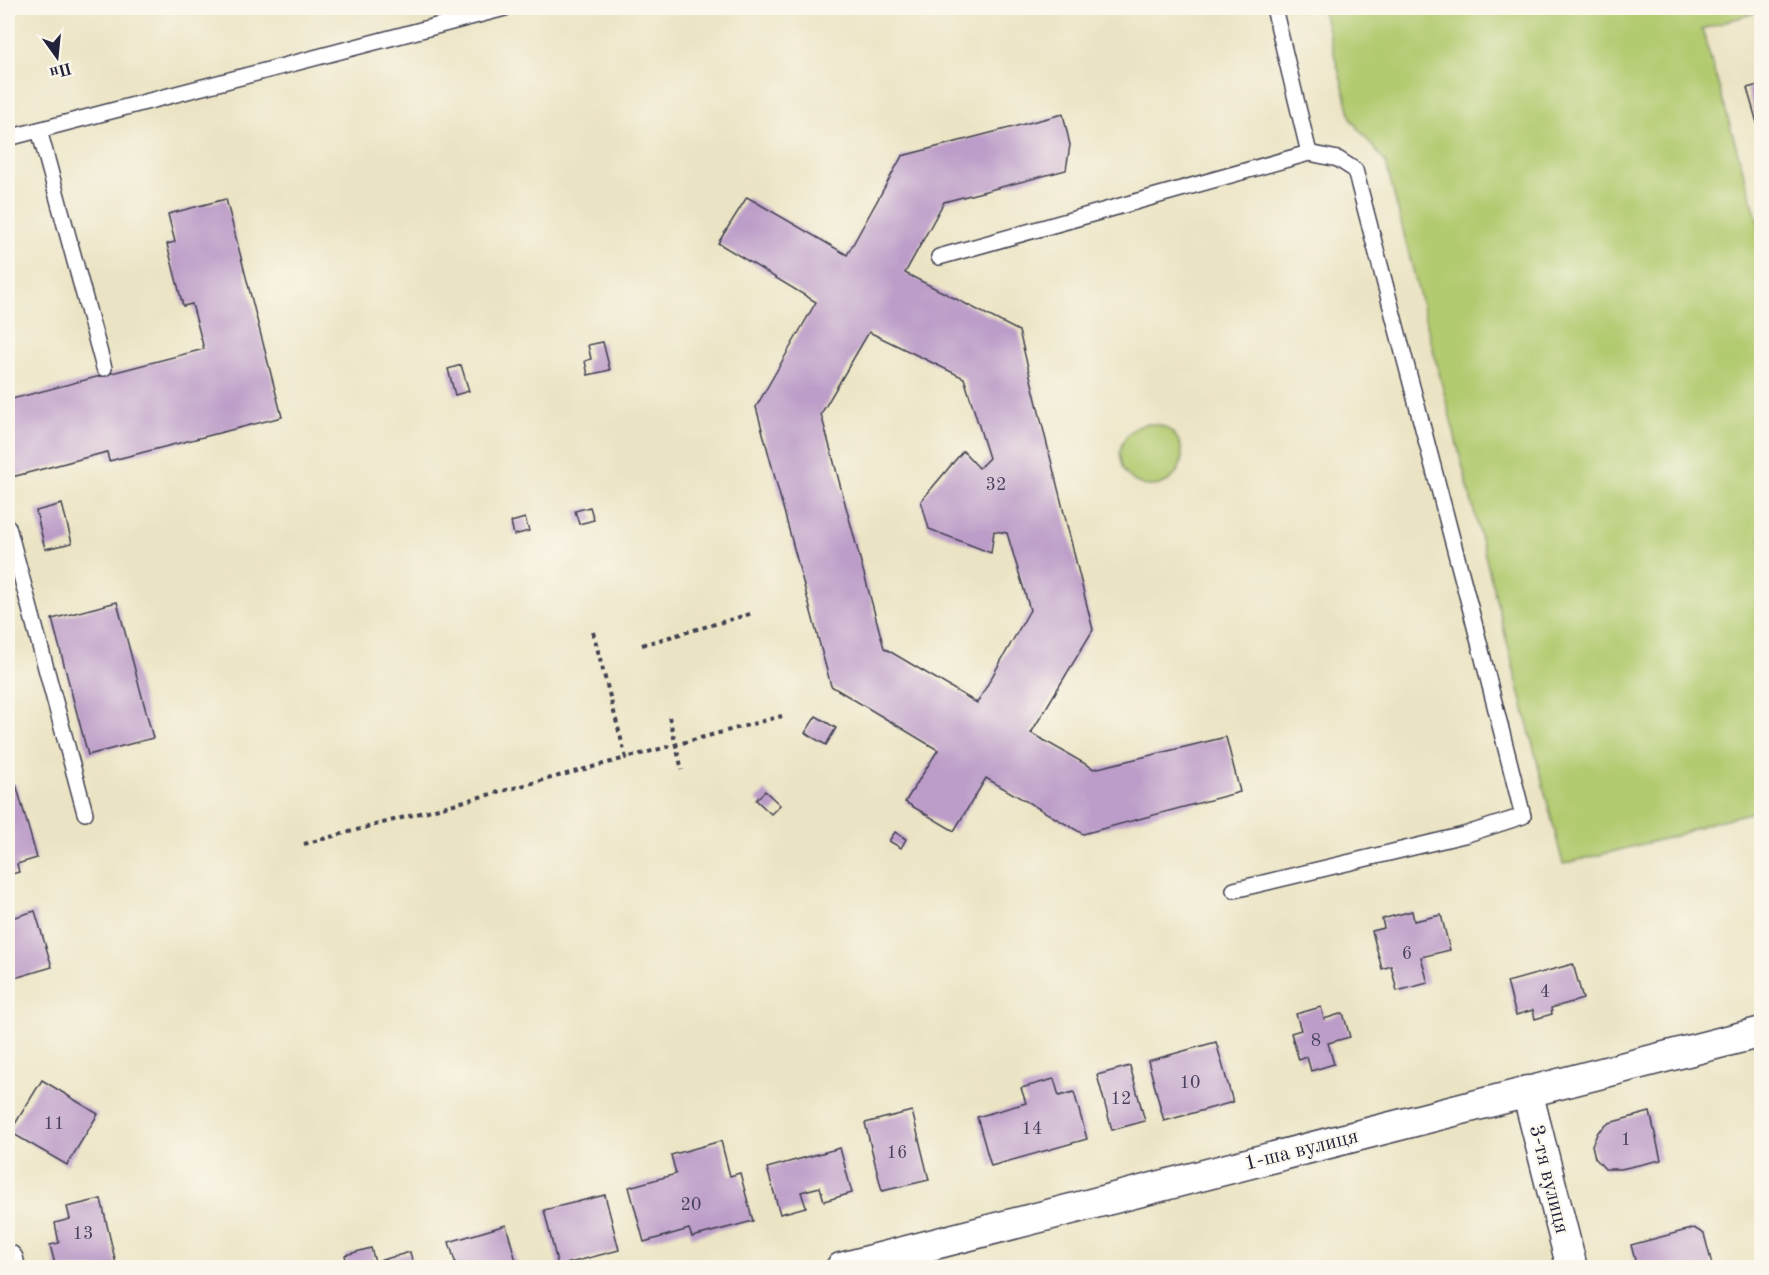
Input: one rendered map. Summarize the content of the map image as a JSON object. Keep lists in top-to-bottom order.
{
  "streets": {
    "street": ["1-ша вулиця", "3-тя вулиця"]
  },
  "crossings": [
    ["1-ша вулиця", "3-тя вулиця"]
  ],
  "house_numbers": [
    "32",
    "6",
    "4",
    "8",
    "10",
    "12",
    "11",
    "14",
    "1",
    "16",
    "20",
    "13"
  ],
  "north": "bottom"
}
